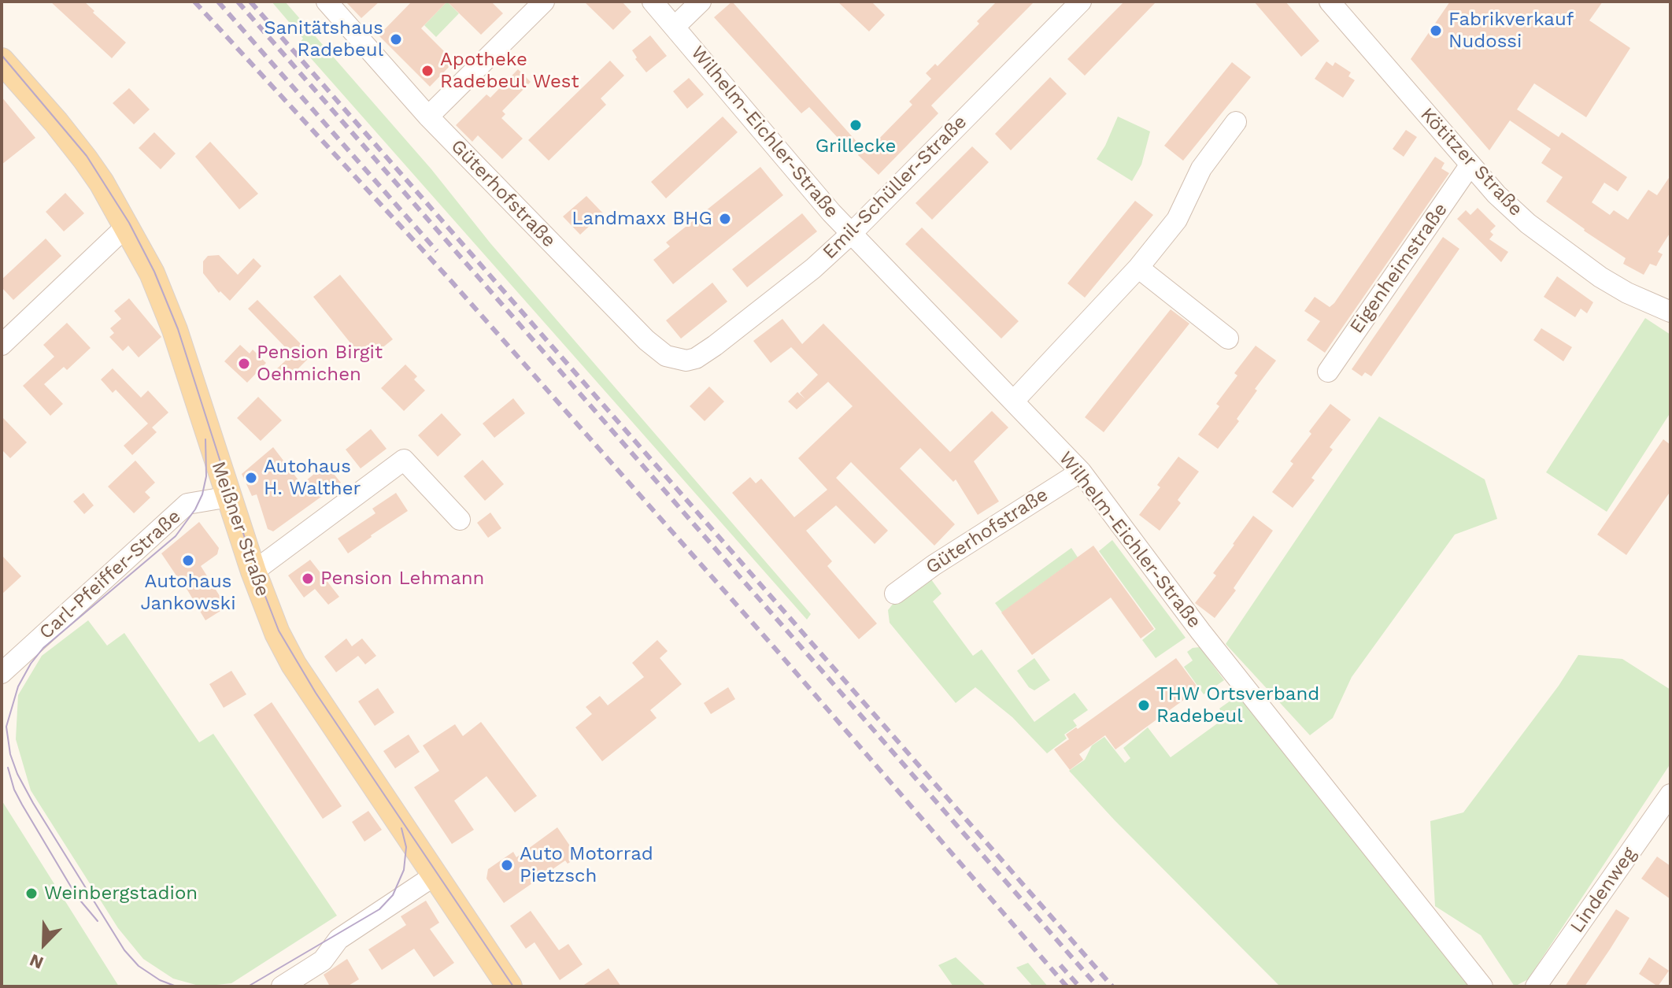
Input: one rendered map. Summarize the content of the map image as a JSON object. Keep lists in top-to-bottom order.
{
  "streets": {
    "main road": ["Meißner Straße"],
    "street": [
      "Wilhelm-Eichler-Straße",
      "Kötitzer Straße",
      "Emil-Schüller-Straße",
      "Güterhofstraße",
      "Eigenheimstraße",
      "Carl-Pfeiffer-Straße",
      "Lindenweg"
    ]
  },
  "crossings": [
    ["Wilhelm-Eichler-Straße", "Emil-Schüller-Straße"],
    ["Wilhelm-Eichler-Straße", "Güterhofstraße"],
    ["Kötitzer Straße", "Eigenheimstraße"],
    ["Emil-Schüller-Straße", "Güterhofstraße"],
    ["Meißner Straße", "Carl-Pfeiffer-Straße"]
  ],
  "places": [
    "Fabrikverkauf Nudossi",
    "Sanitätshaus Radebeul",
    "Apotheke Radebeul West",
    "Grillecke",
    "Landmaxx BHG",
    "Pension Birgit Oehmichen",
    "Autohaus H. Walther",
    "Autohaus Jankowski",
    "Pension Lehmann",
    "THW Ortsverband Radebeul",
    "Auto Motorrad Pietzsch",
    "Weinbergstadion"
  ],
  "north": "bottom left"
}
